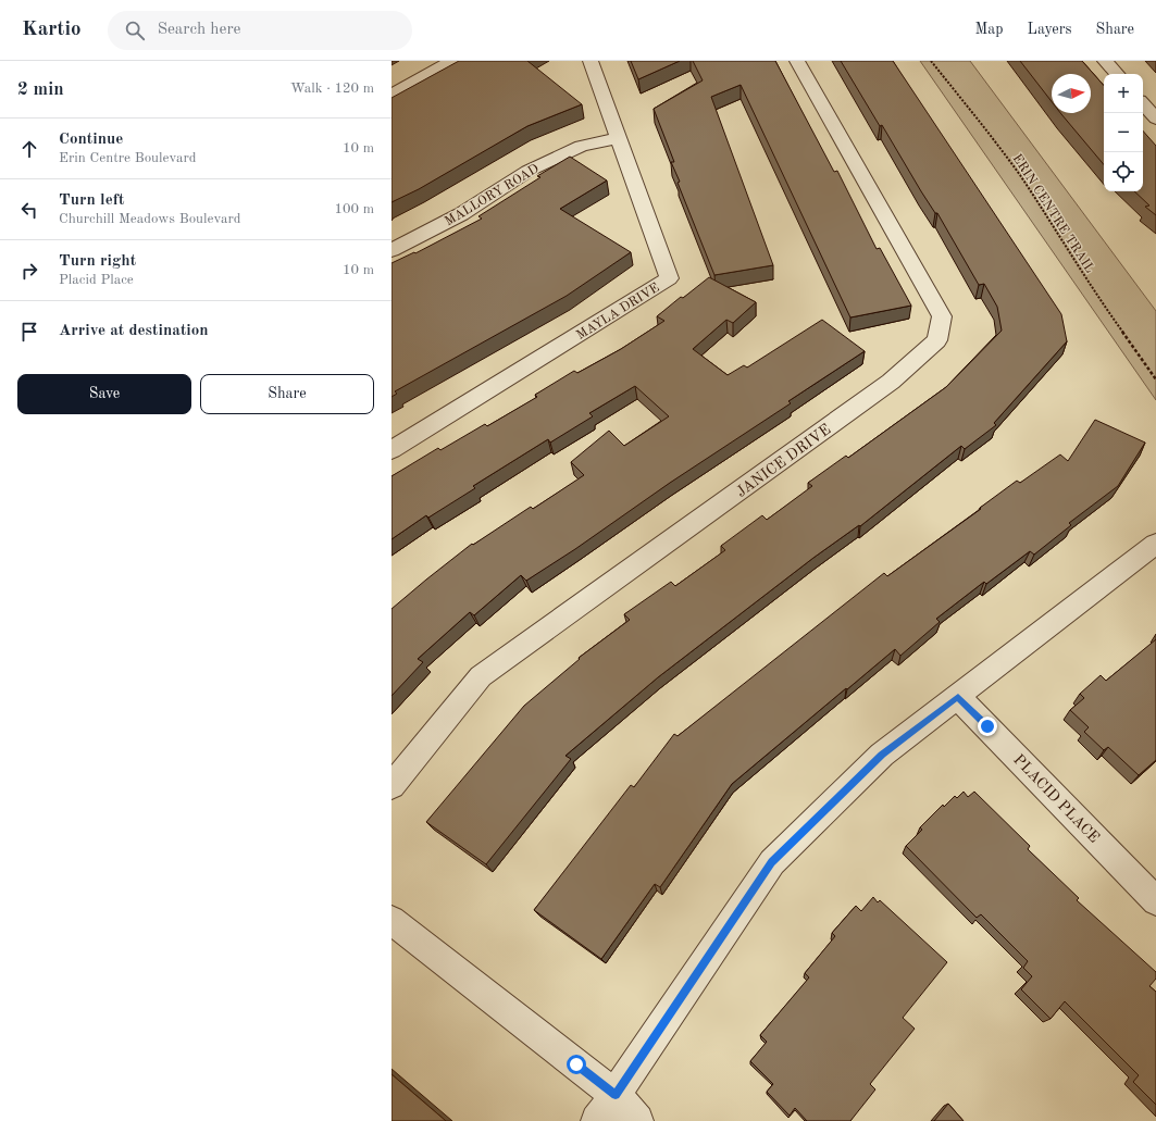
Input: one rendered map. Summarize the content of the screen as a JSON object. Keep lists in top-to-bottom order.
{
  "streets": {
    "street": [
      "MALLORY ROAD",
      "MAYLA DRIVE",
      "JANICE DRIVE",
      "PLACID PLACE"
    ],
    "path": ["ERIN CENTRE TRAIL"]
  },
  "crossings": [
    ["MALLORY ROAD", "MAYLA DRIVE"]
  ],
  "north": "right",
  "page": {
    "header": "Kartio",
    "search": "Search here",
    "nav": ["Map", "Layers", "Share"],
    "heading": ["2 min", "Walk · 120 m"],
    "map_buttons": ["+", "−"],
    "list": [
      ["Continue", "Erin Centre Boulevard", "10 m"],
      ["Turn left", "Churchill Meadows Boulevard", "100 m"],
      ["Turn right", "Placid Place", "10 m"],
      "Arrive at destination"
    ],
    "buttons": ["Save", "Share"]
  }
}
